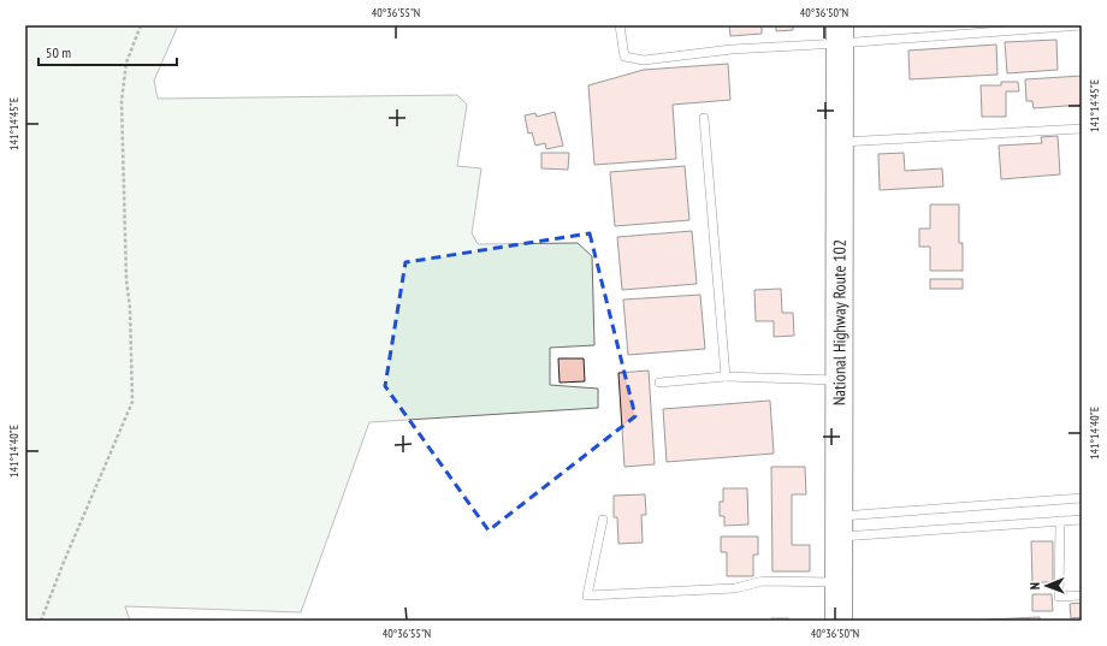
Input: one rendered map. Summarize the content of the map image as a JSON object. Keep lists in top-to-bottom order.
{
  "streets": {
    "highway": ["National Highway Route 102"]
  },
  "scale_bar": "50 m",
  "north": "left",
  "coordinates": [
    "40°36'55\"N",
    "40°36'50\"N",
    "141°14'45\"E",
    "141°14'40\"E"
  ]
}
